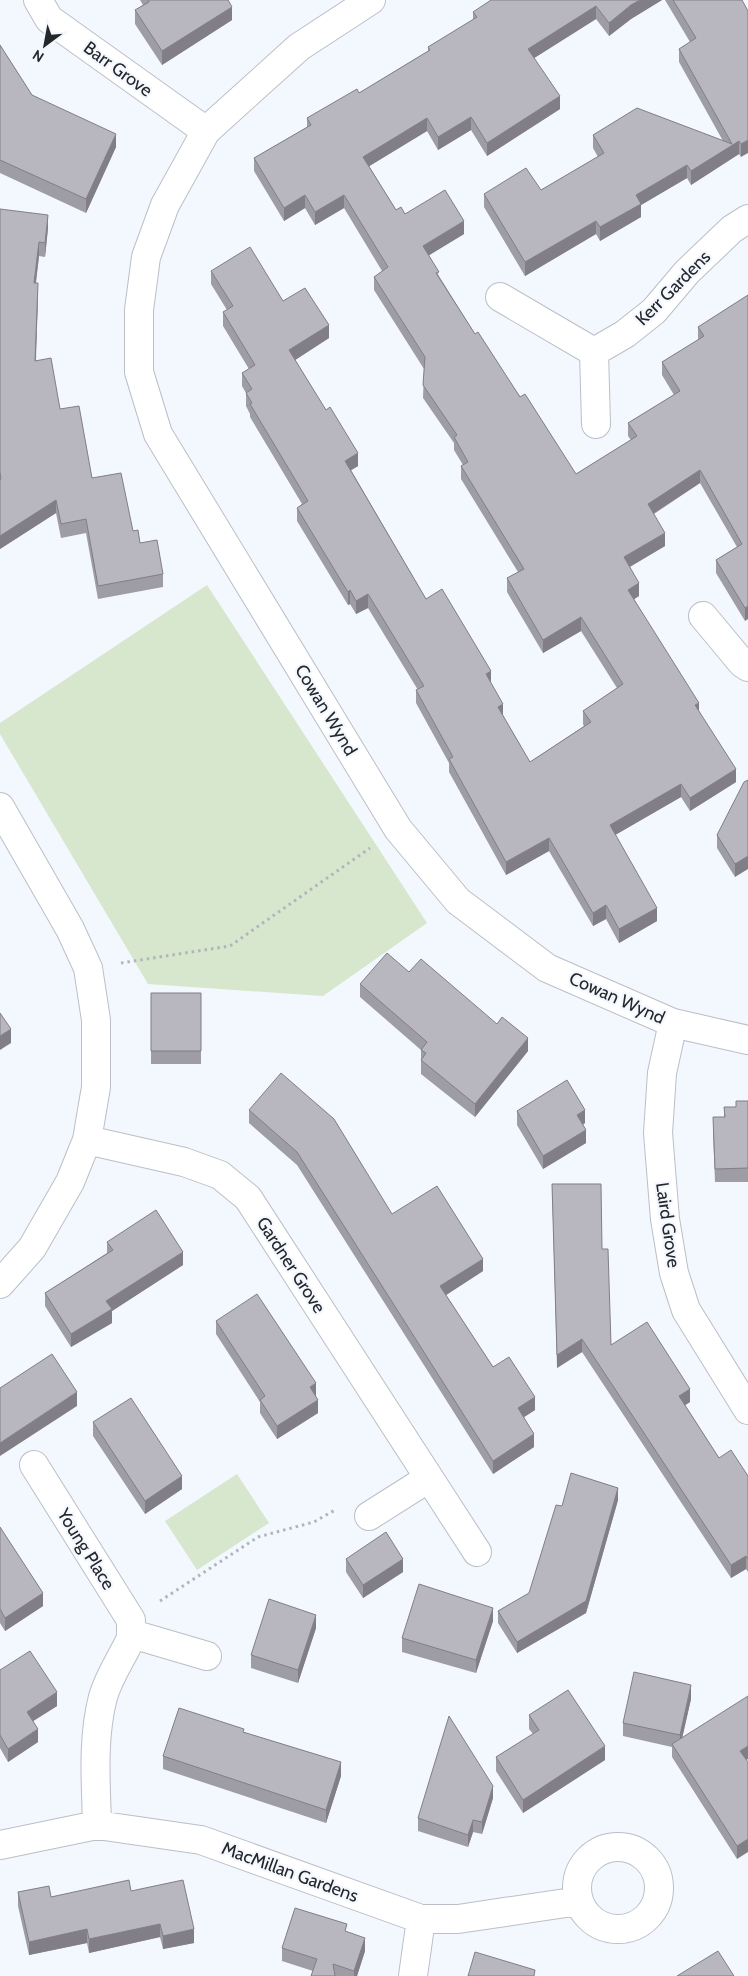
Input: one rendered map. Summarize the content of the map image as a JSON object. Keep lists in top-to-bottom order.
{
  "streets": {
    "street": [
      "Barr Grove",
      "Kerr Gardens",
      "Cowan Wynd",
      "Laird Grove",
      "Gardner Grove",
      "Young Place",
      "MacMillan Gardens"
    ]
  },
  "crossings": [
    ["Barr Grove", "Cowan Wynd"],
    ["Cowan Wynd", "Laird Grove"]
  ],
  "north": "bottom left"
}
